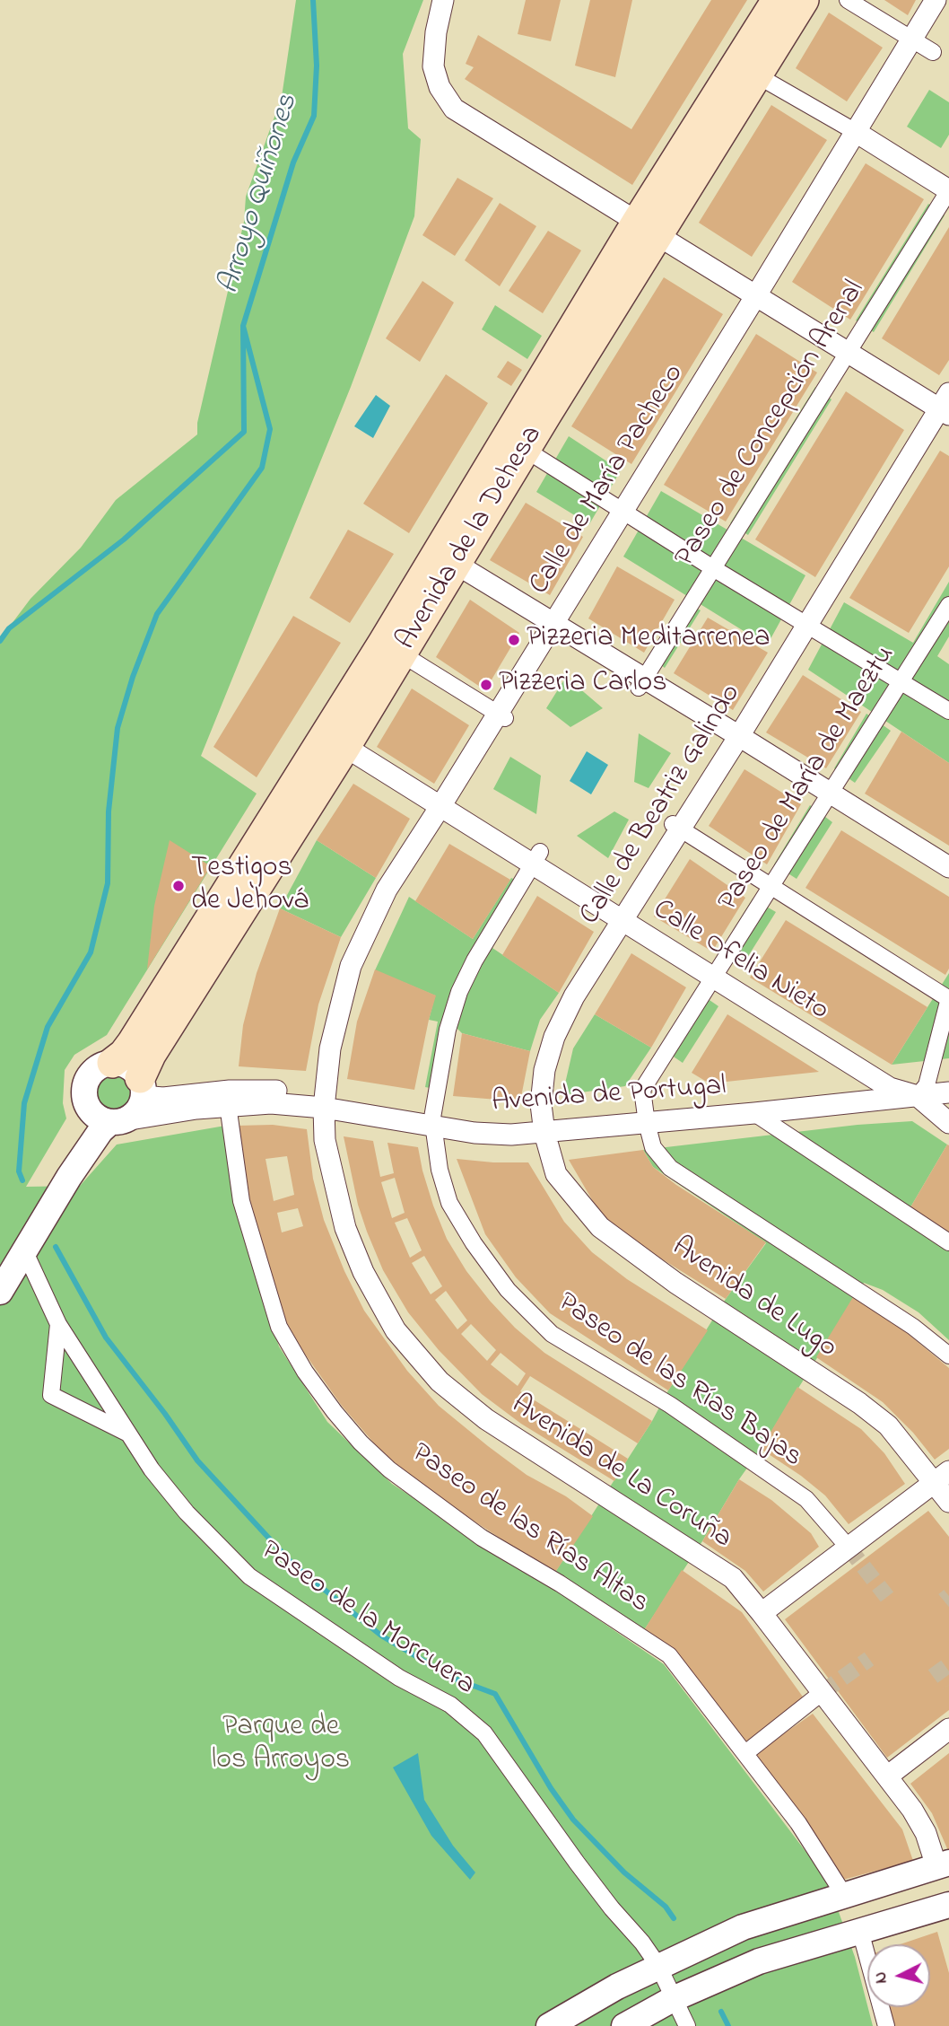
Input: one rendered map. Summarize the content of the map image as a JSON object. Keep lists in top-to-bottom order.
{
  "streets": {
    "main road": ["Avenida de la Dehesa"],
    "street": [
      "Paseo de Concepción Arenal",
      "Calle de María Pacheco",
      "Paseo de María de Maeztu",
      "Calle de Beatriz Galindo",
      "Calle Ofelia Nieto",
      "Avenida de Portugal",
      "Avenida de Lugo",
      "Paseo de las Rías Bajas",
      "Avenida de La Coruña",
      "Paseo de las Rías Altas",
      "Paseo de la Morcuera"
    ]
  },
  "crossings": [
    ["Calle de María Pacheco", "Calle Ofelia Nieto"],
    ["Calle de María Pacheco", "Avenida de Portugal"],
    ["Calle de María Pacheco", "Avenida de La Coruña"],
    ["Avenida de la Dehesa", "Calle Ofelia Nieto"],
    ["Avenida de la Dehesa", "Avenida de Portugal"],
    ["Avenida de la Dehesa", "Paseo de la Morcuera"],
    ["Paseo de María de Maeztu", "Calle Ofelia Nieto"],
    ["Paseo de María de Maeztu", "Avenida de Portugal"],
    ["Calle de Beatriz Galindo", "Calle Ofelia Nieto"],
    ["Calle de Beatriz Galindo", "Avenida de Portugal"],
    ["Calle de Beatriz Galindo", "Avenida de Lugo"],
    ["Calle Ofelia Nieto", "Avenida de Portugal"],
    ["Calle Ofelia Nieto", "Paseo de las Rías Bajas"],
    ["Avenida de Portugal", "Avenida de Lugo"],
    ["Avenida de Portugal", "Paseo de las Rías Bajas"],
    ["Avenida de Portugal", "Avenida de La Coruña"],
    ["Avenida de Portugal", "Paseo de las Rías Altas"]
  ],
  "water": ["Arroyo Quiñones"],
  "parks": ["Parque de los Arroyos"],
  "places": ["Pizzeria Meditarrenea", "Pizzeria Carlos", "Testigos de Jehová"],
  "north": "left"
}
